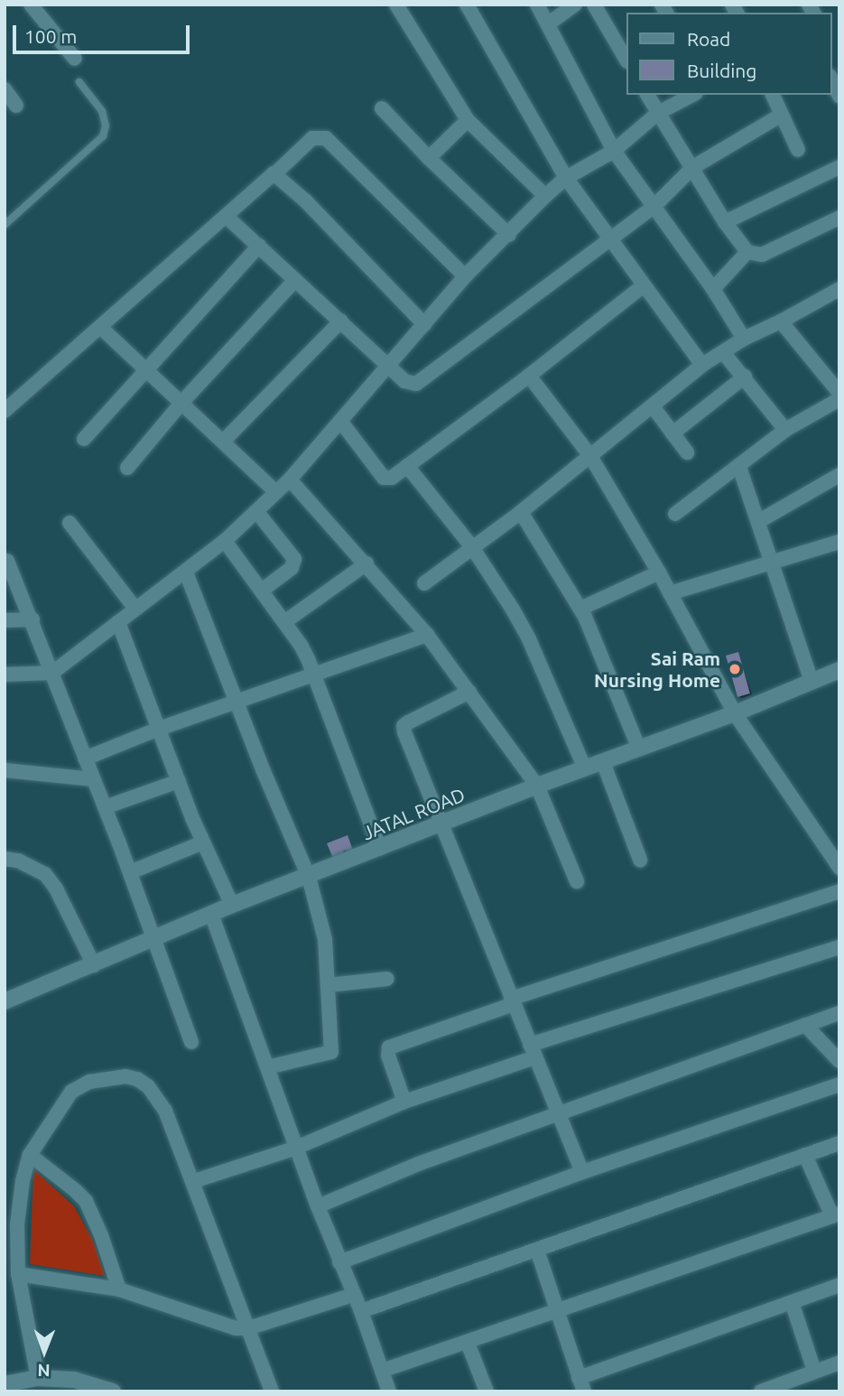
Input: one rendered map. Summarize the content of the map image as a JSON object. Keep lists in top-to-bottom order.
{
  "streets": {
    "main road": ["JATAL ROAD"]
  },
  "places": ["Sai Ram Nursing Home"],
  "legend": ["Road", "Building"],
  "scale_bar": "100 m",
  "north": "bottom"
}
